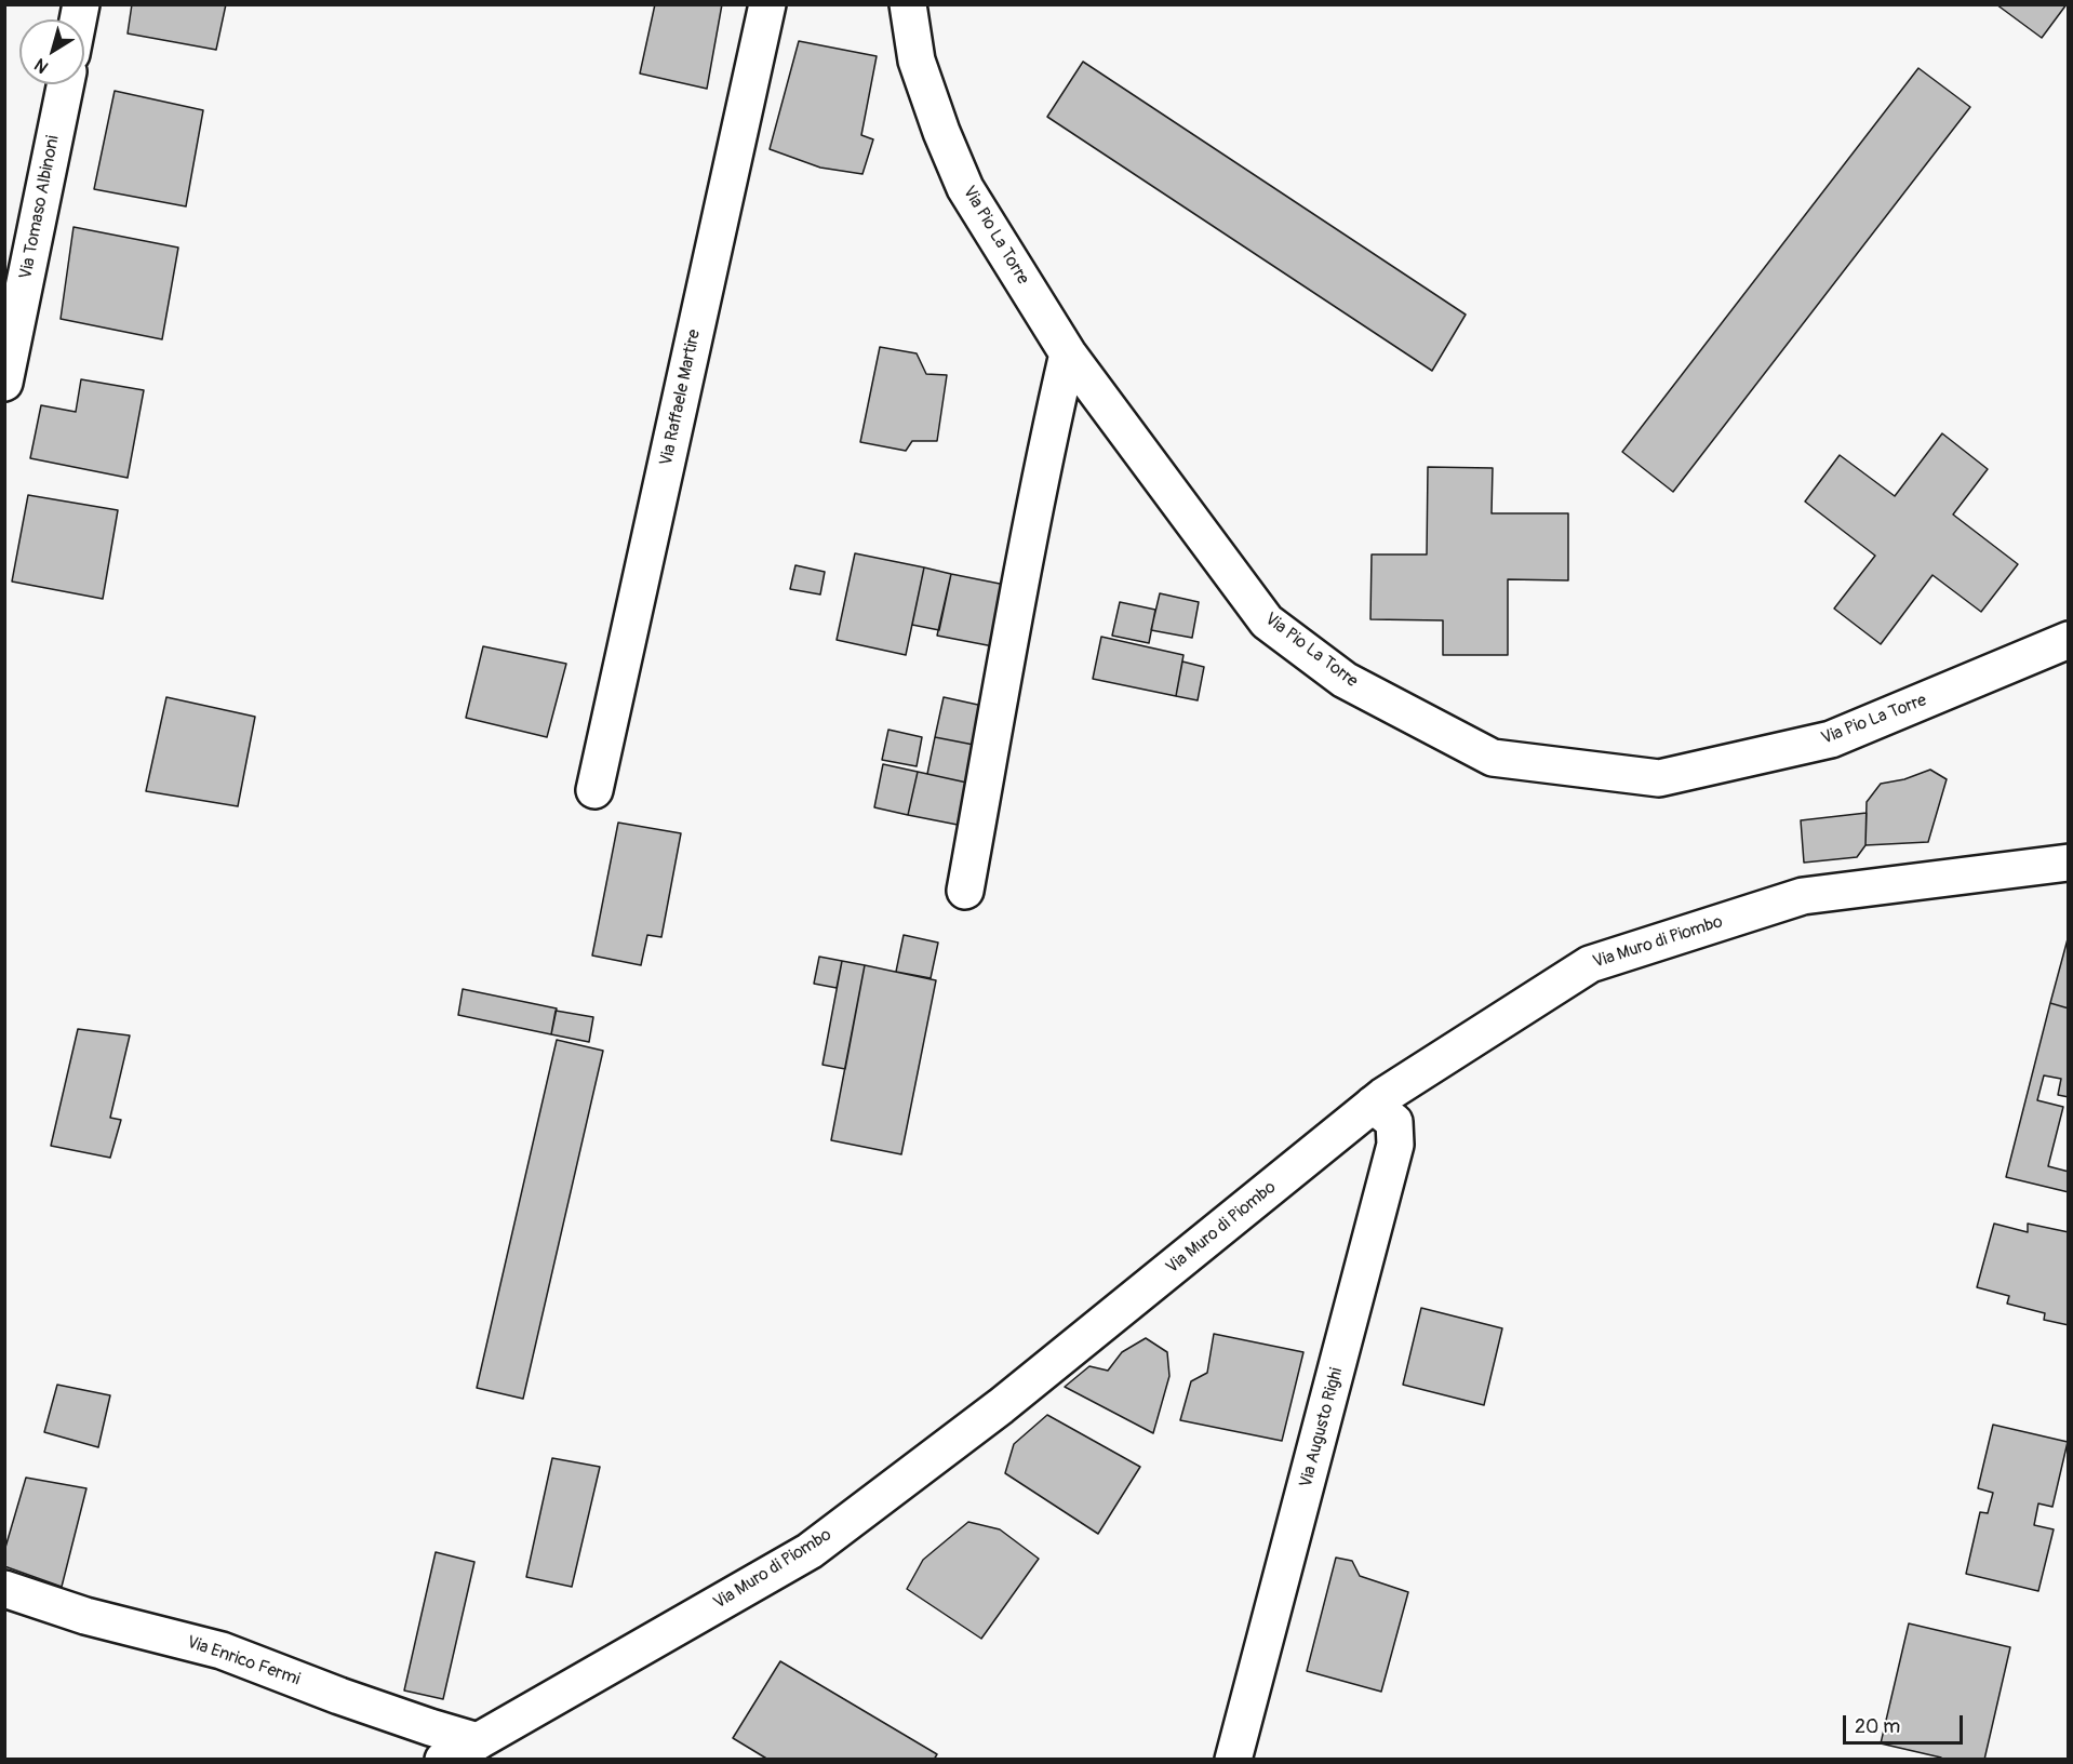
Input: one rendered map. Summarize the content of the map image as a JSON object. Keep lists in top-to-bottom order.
{
  "streets": {
    "street": [
      "Via Tomaso Albinoni",
      "Via Pio La Torre",
      "Via Raffaele Martire",
      "Via Muro di Piombo",
      "Via Augusto Righi",
      "Via Enrico Fermi"
    ]
  },
  "crossings": [
    ["Via Muro di Piombo", "Via Augusto Righi"],
    ["Via Muro di Piombo", "Via Enrico Fermi"]
  ],
  "scale_bar": "20 m",
  "north": "bottom left"
}
